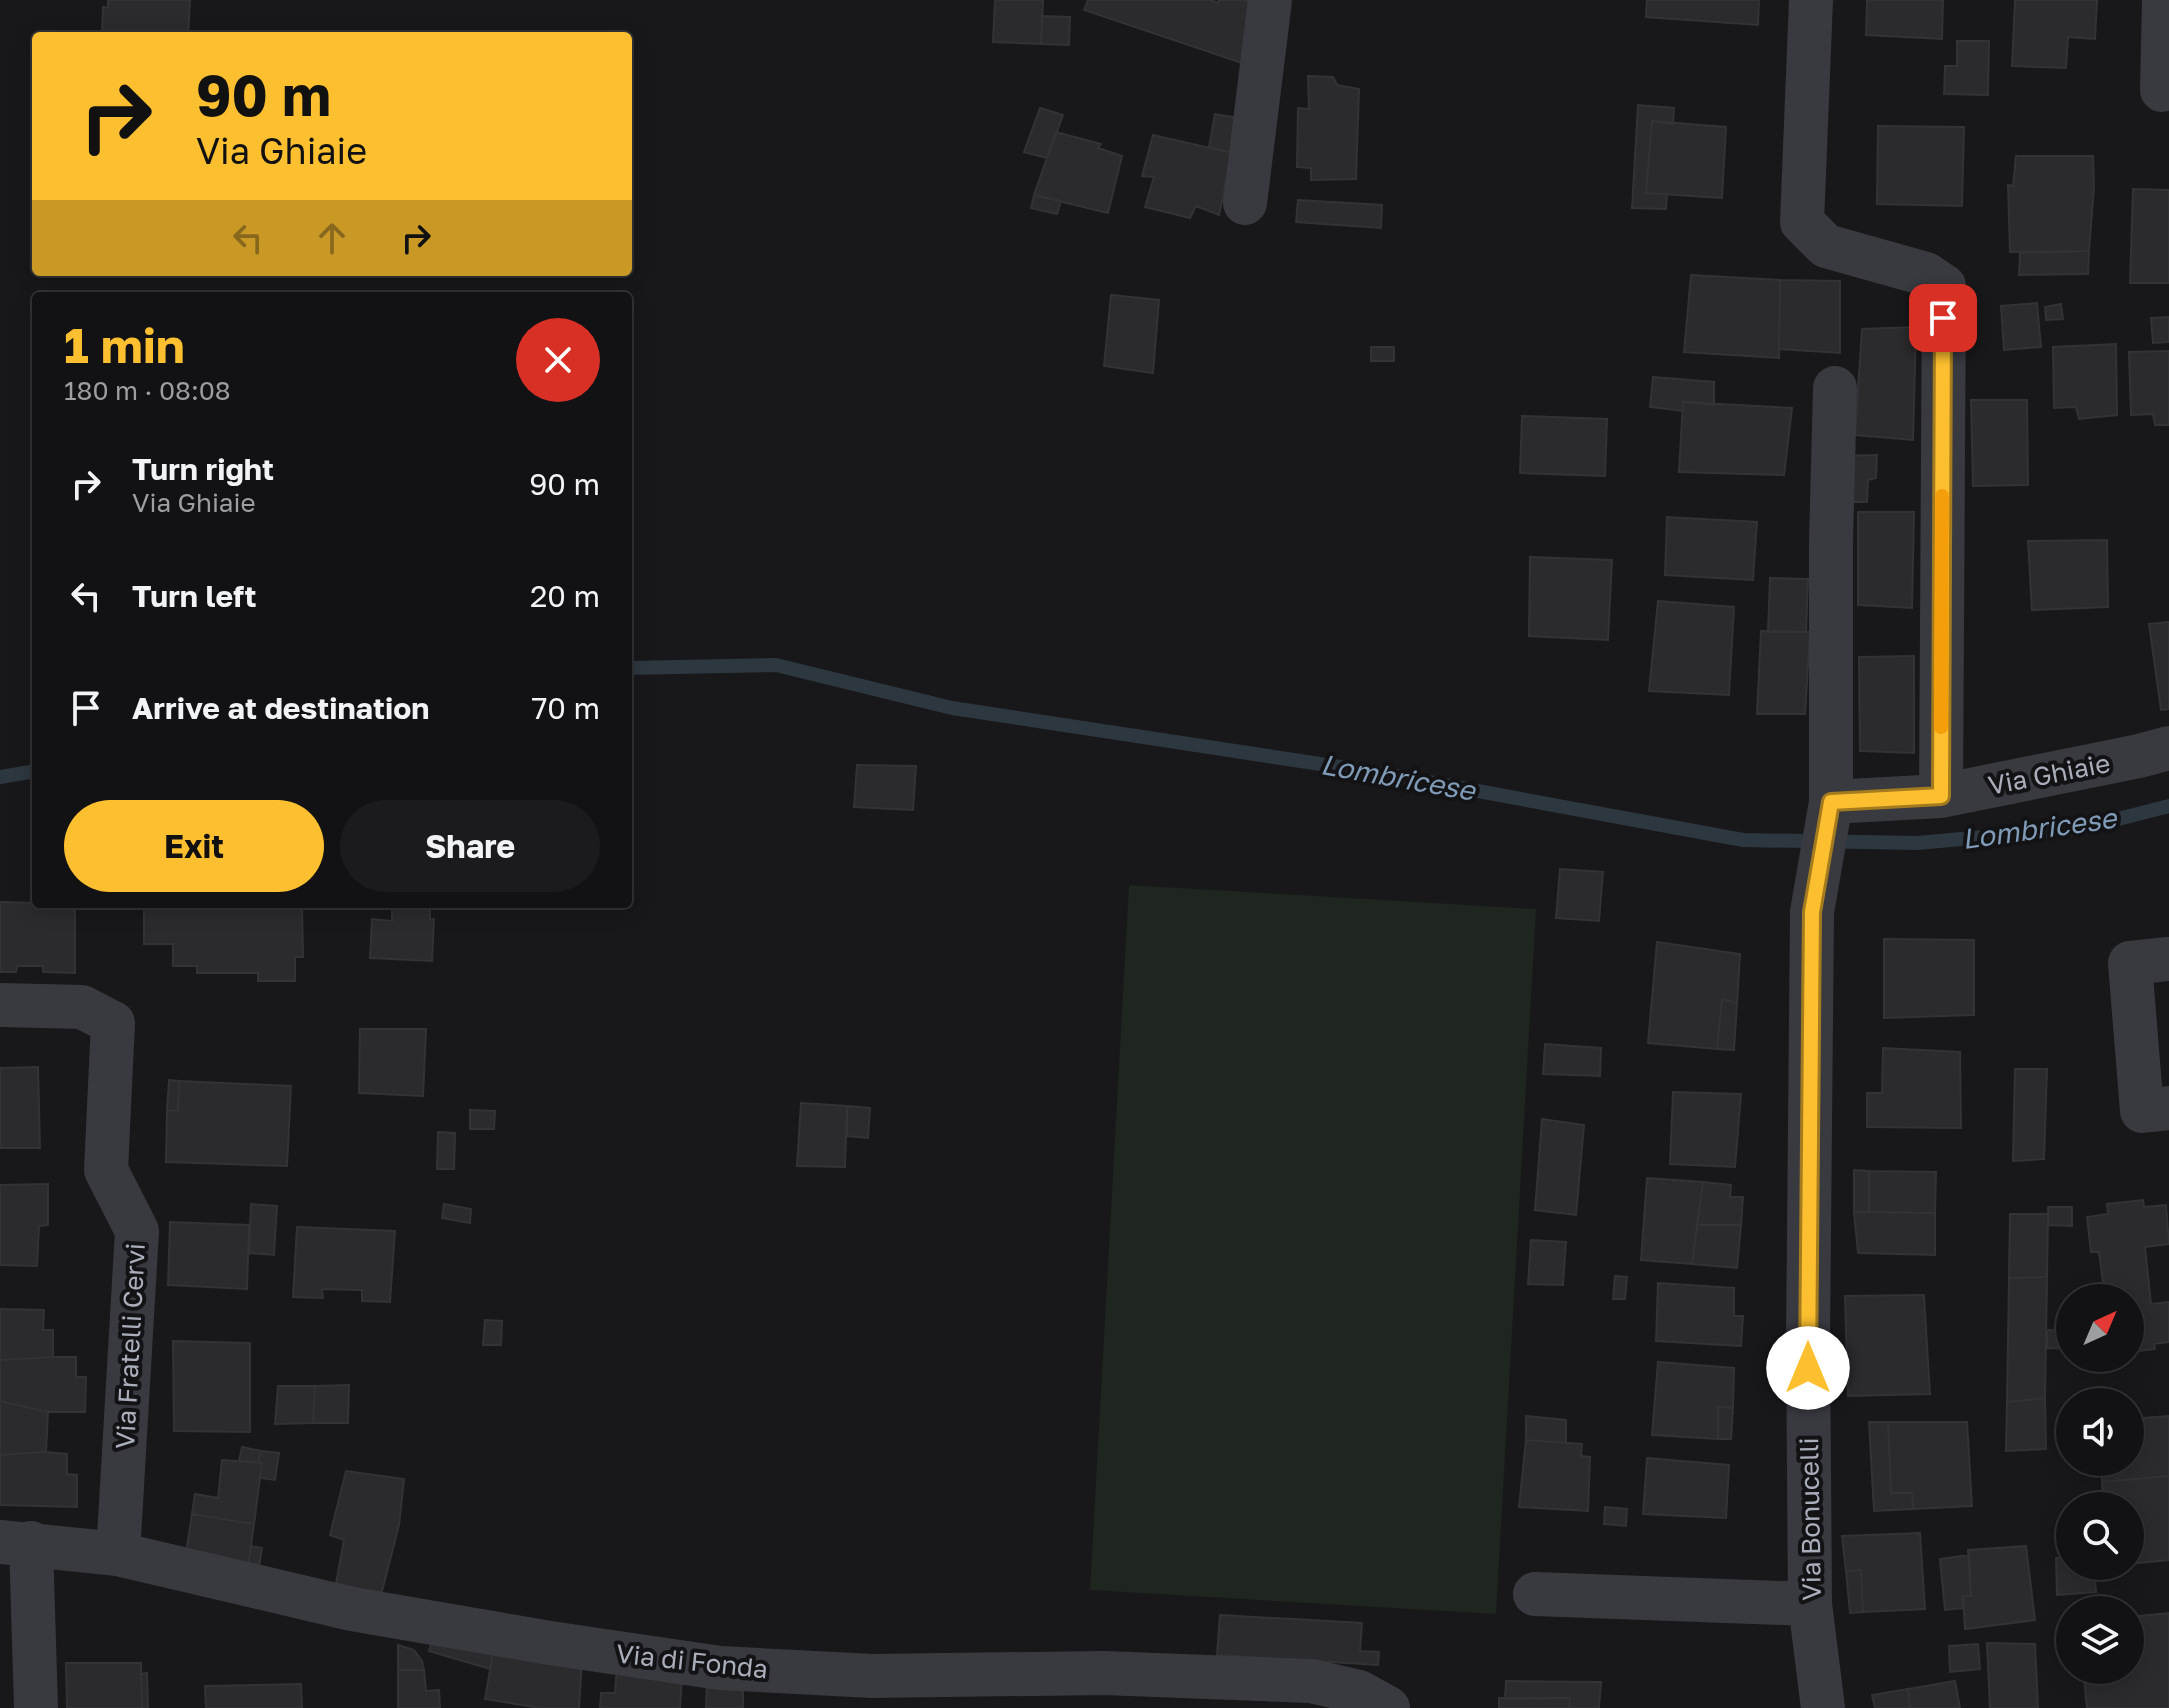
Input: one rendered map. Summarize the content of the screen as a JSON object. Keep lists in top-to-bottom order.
{
  "streets": {
    "street": [
      "Via Ghiaie",
      "Via Fratelli Cervi",
      "Via Bonucelli",
      "Via di Fonda"
    ]
  },
  "crossings": [
    ["Via Ghiaie", "Via Bonucelli"],
    ["Via Fratelli Cervi", "Via di Fonda"]
  ],
  "water": ["Lombricese"],
  "north": "top right",
  "page": {
    "turn": ["90 m", "Via Ghiaie"],
    "heading": ["1 min", "180 m · 08:08"],
    "list": [
      {
        "name": "Turn right",
        "note": "Via Ghiaie",
        "value": "90 m"
      },
      {
        "name": "Turn left",
        "value": "20 m"
      },
      {
        "name": "Arrive at destination",
        "value": "70 m"
      }
    ],
    "buttons": ["Exit", "Share"]
  }
}
